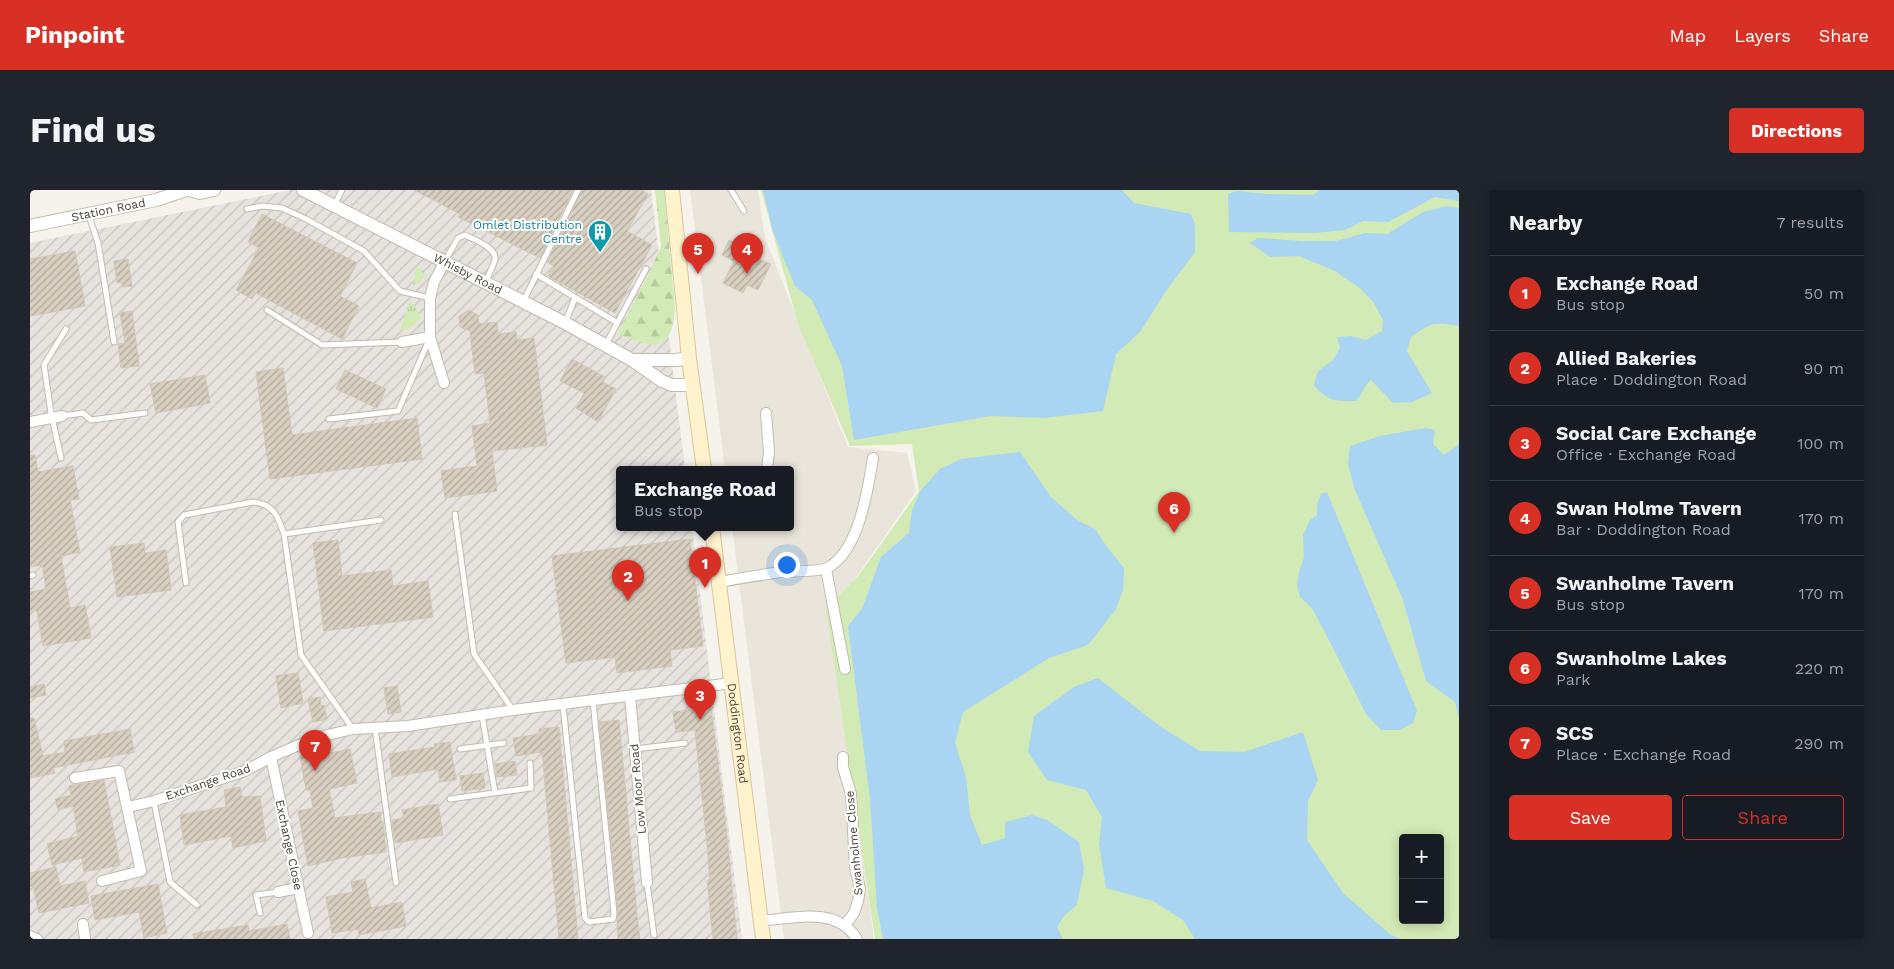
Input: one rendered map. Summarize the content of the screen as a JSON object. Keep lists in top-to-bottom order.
{
  "streets": {
    "main road": ["Doddington Road"],
    "street": [
      "Station Road",
      "Whisby Road",
      "Exchange Road",
      "Low Moor Road",
      "Swanholme Close",
      "Exchange Close"
    ]
  },
  "crossings": [
    ["Doddington Road", "Exchange Road"],
    ["Exchange Road", "Low Moor Road"],
    ["Exchange Road", "Exchange Close"]
  ],
  "places": {
    "building": ["Omlet Distribution Centre"]
  },
  "page": {
    "header": "Pinpoint",
    "nav": ["Map", "Layers", "Share"],
    "buttons": [
      "Directions",
      ["Save", "Share"]
    ],
    "title": "Find us",
    "heading": ["Nearby", "7 results"],
    "pins": [
      "4",
      "5",
      "6",
      "1",
      "2",
      "3",
      "7"
    ],
    "list": [
      {
        "mark": "1",
        "name": "Exchange Road",
        "note": "Bus stop",
        "value": "50 m"
      },
      {
        "mark": "2",
        "name": "Allied Bakeries",
        "note": "Place · Doddington Road",
        "value": "90 m"
      },
      {
        "mark": "3",
        "name": "Social Care Exchange",
        "note": "Office · Exchange Road",
        "value": "100 m"
      },
      {
        "mark": "4",
        "name": "Swan Holme Tavern",
        "note": "Bar · Doddington Road",
        "value": "170 m"
      },
      {
        "mark": "5",
        "name": "Swanholme Tavern",
        "note": "Bus stop",
        "value": "170 m"
      },
      {
        "mark": "6",
        "name": "Swanholme Lakes",
        "note": "Park",
        "value": "220 m"
      },
      {
        "mark": "7",
        "name": "SCS",
        "note": "Place · Exchange Road",
        "value": "290 m"
      }
    ],
    "popup": ["Exchange Road", "Bus stop"],
    "map_buttons": ["+", "−"]
  }
}
